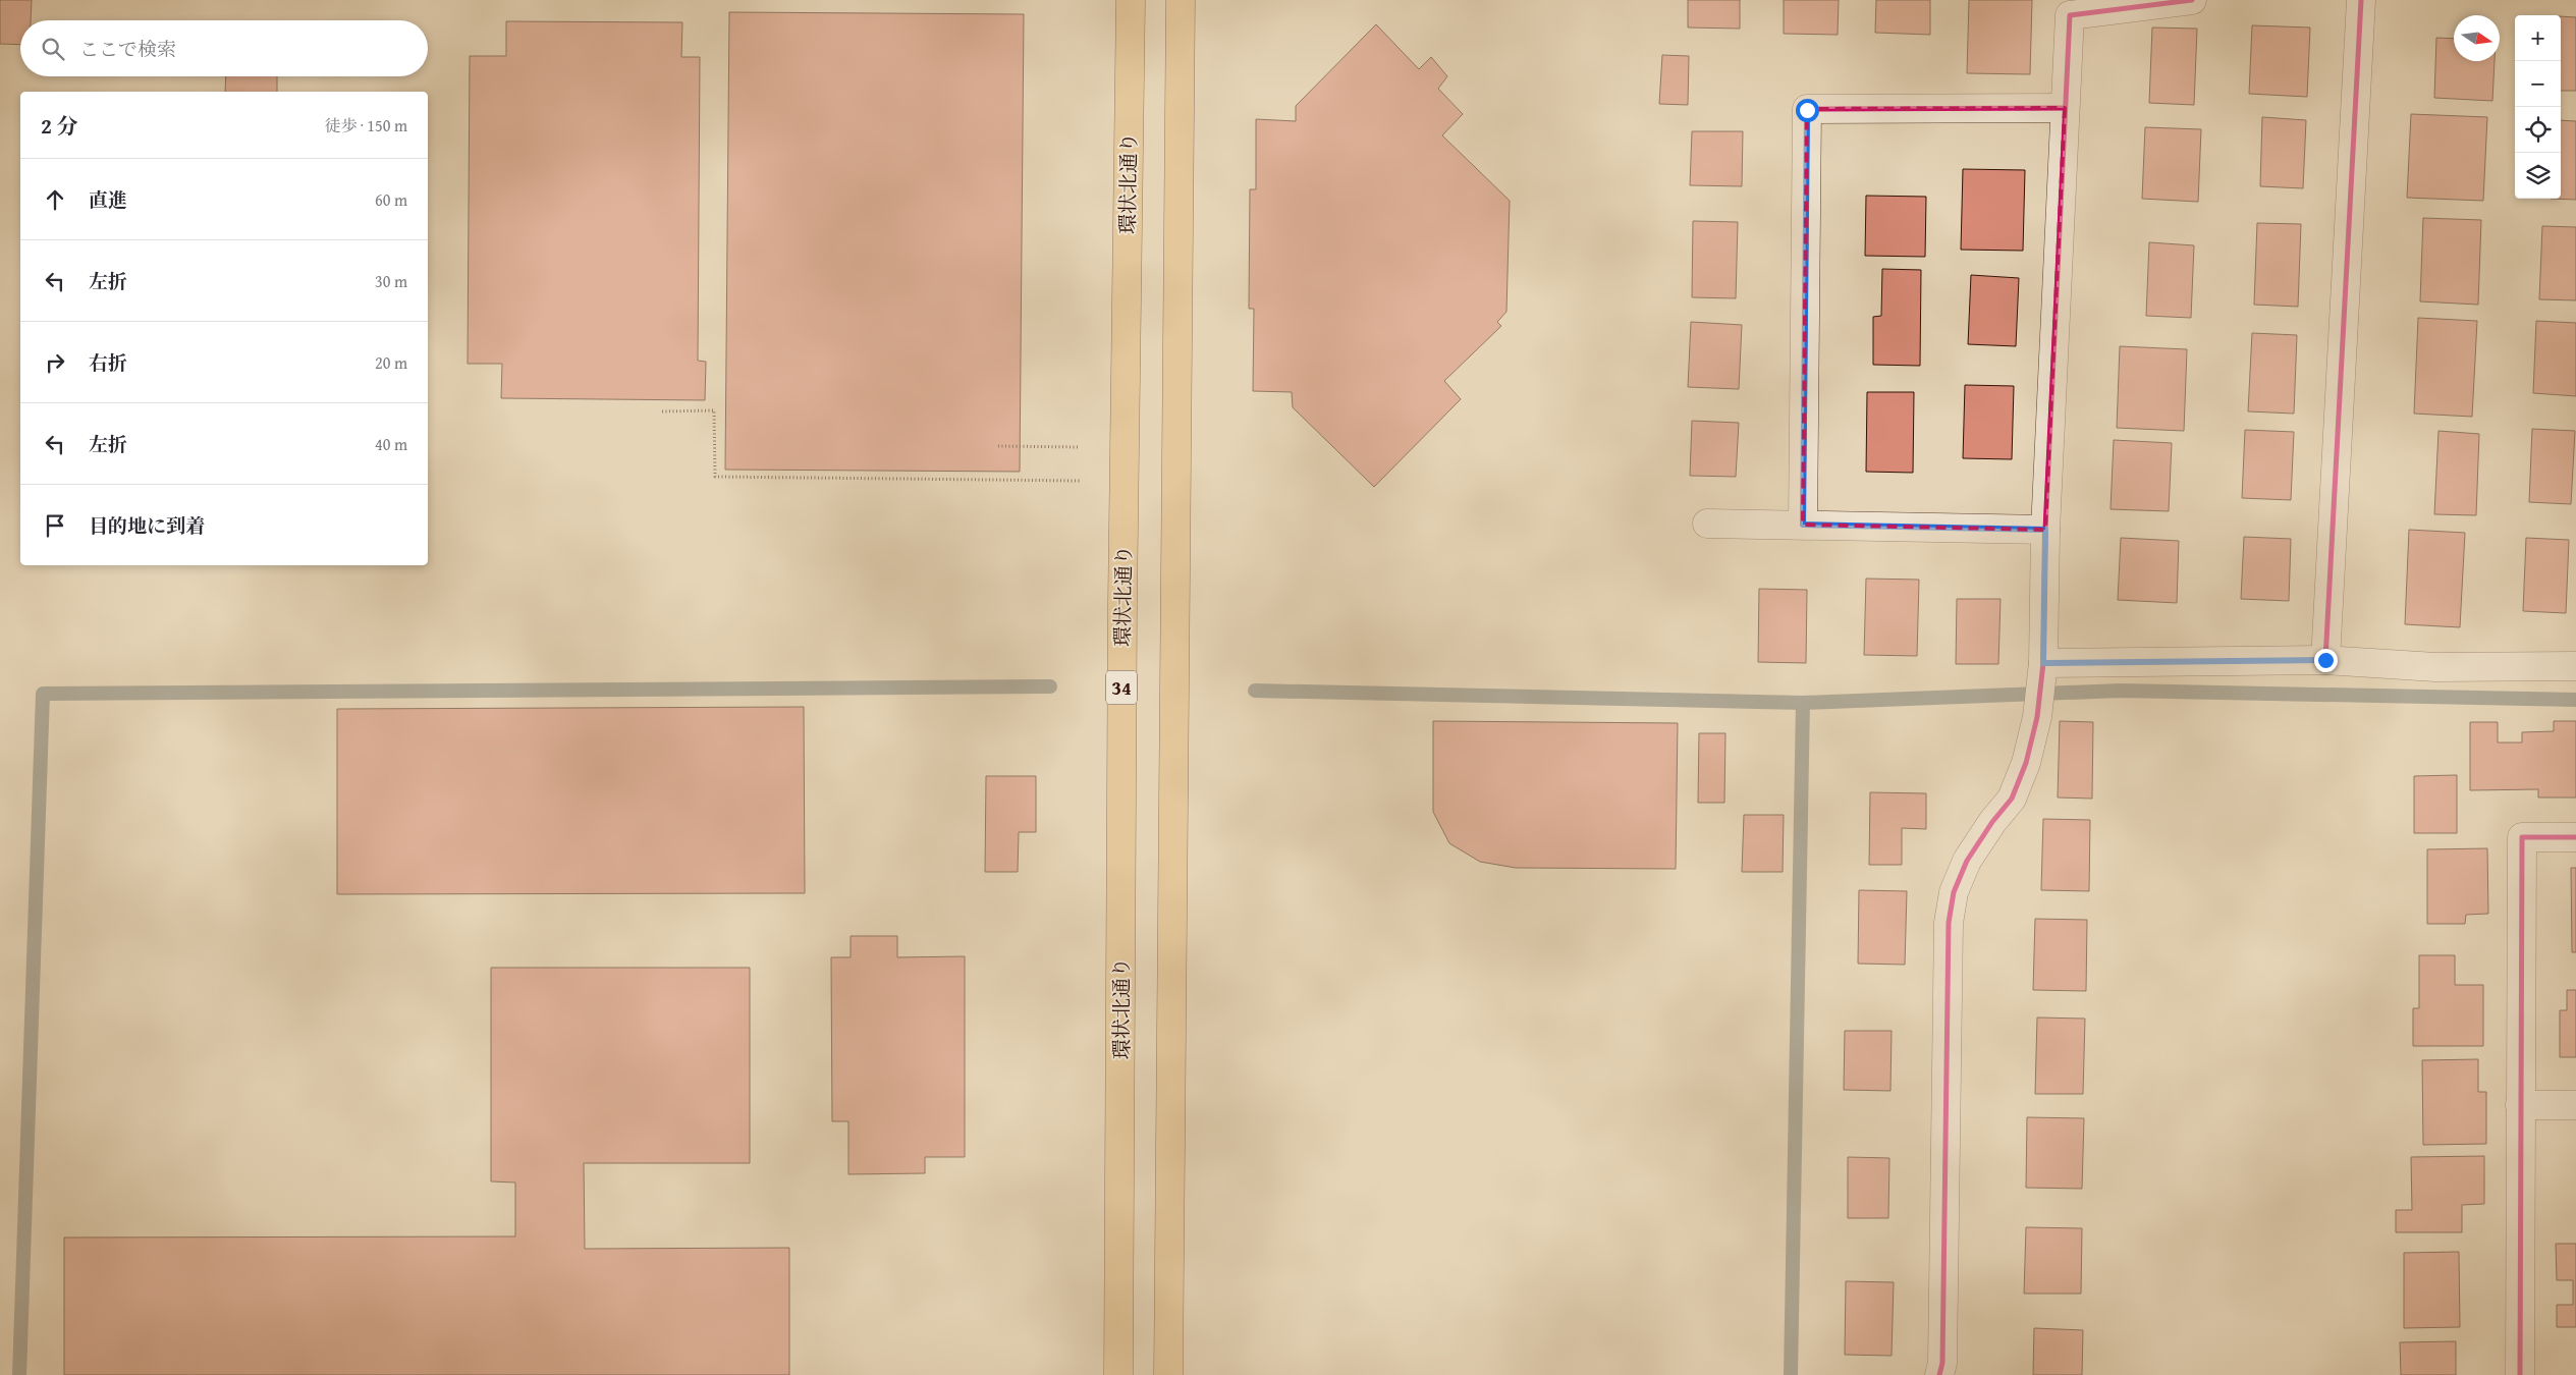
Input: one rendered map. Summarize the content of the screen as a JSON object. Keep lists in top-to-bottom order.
{
  "streets": {
    "highway": ["環状北通り", "34"]
  },
  "north": "right",
  "page": {
    "map_buttons": ["+", "−"],
    "search": "ここで検索",
    "heading": ["2 分", "徒歩 · 150 m"],
    "list": [
      ["直進", "60 m"],
      ["左折", "30 m"],
      ["右折", "20 m"],
      ["左折", "40 m"],
      "目的地に到着"
    ]
  }
}
